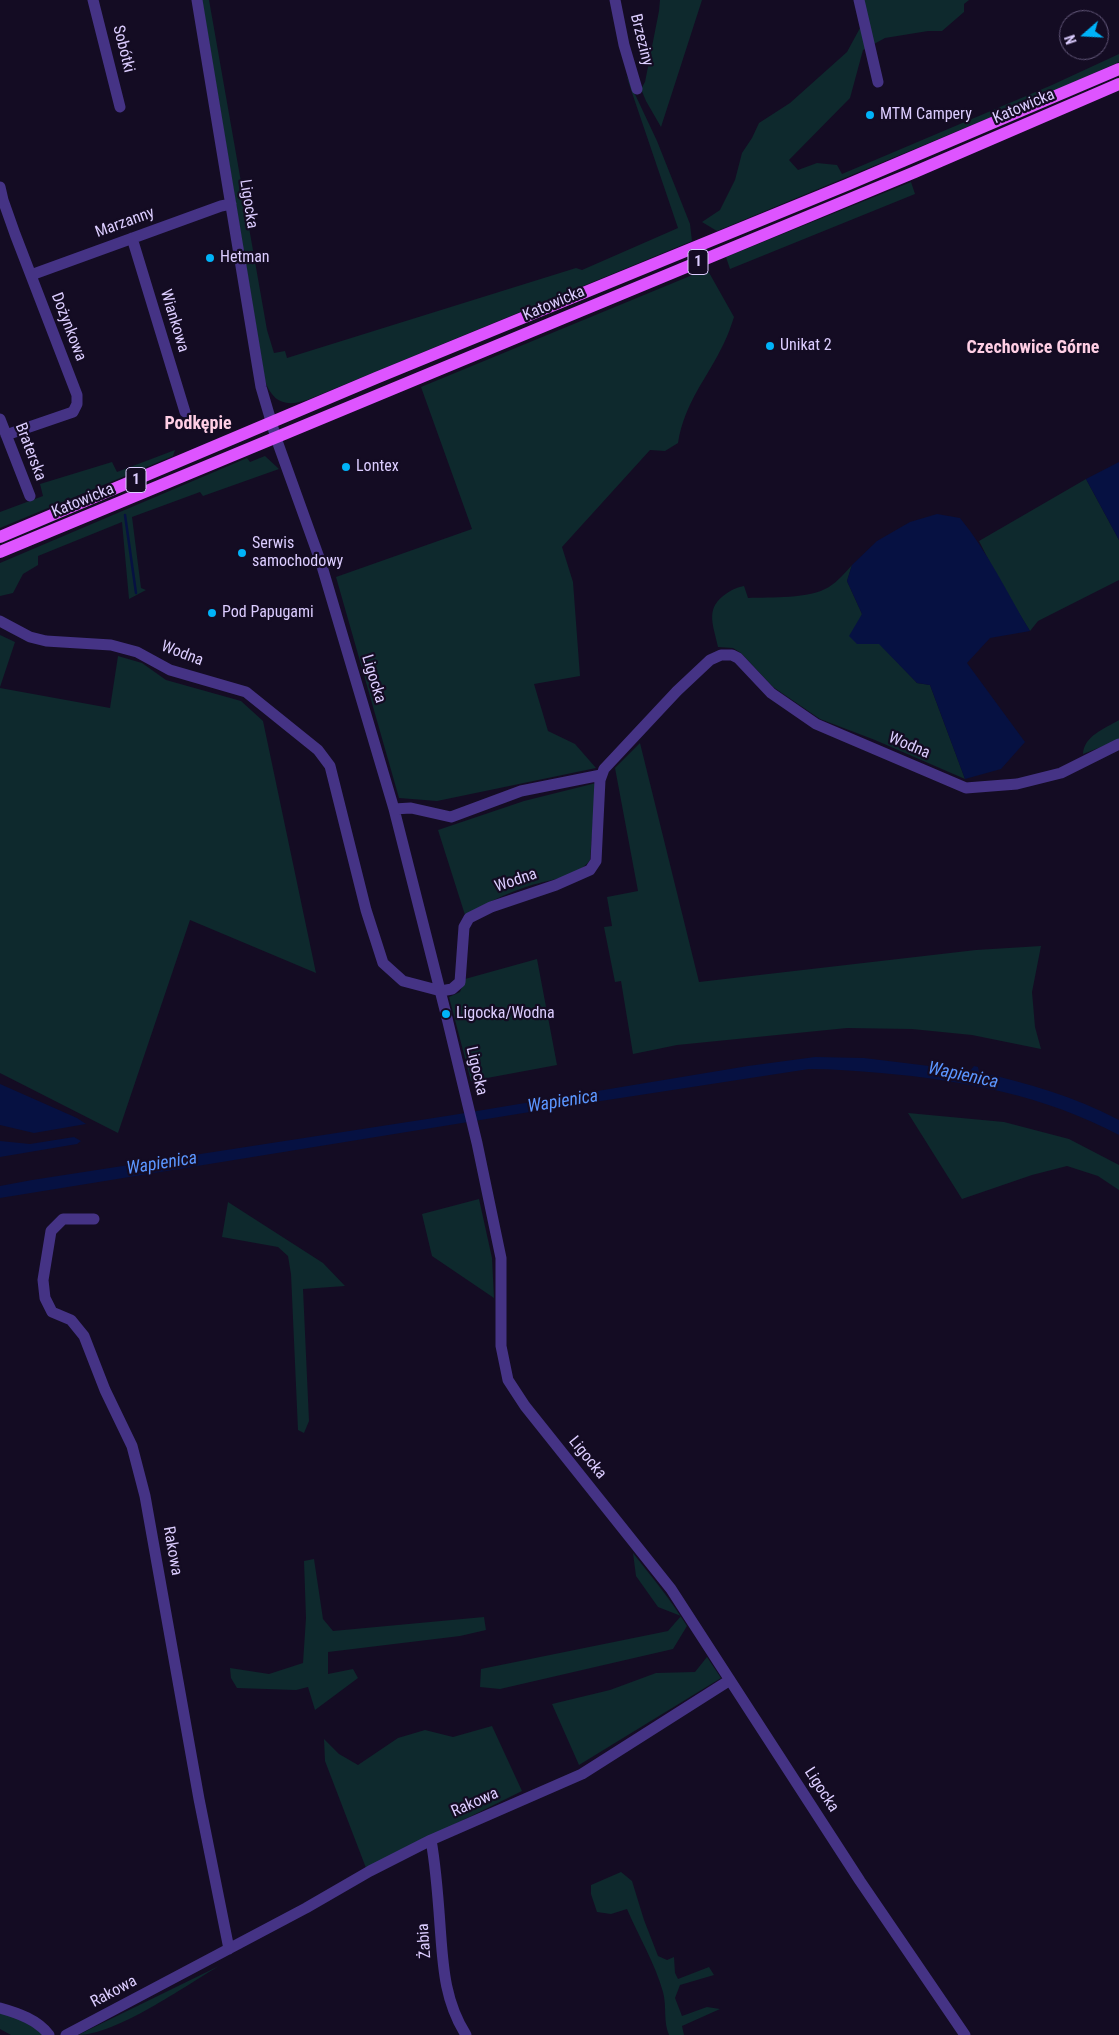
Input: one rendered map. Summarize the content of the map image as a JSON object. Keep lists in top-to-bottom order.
{
  "streets": {
    "main road": ["Katowicka", "1"],
    "street": [
      "Brzeziny",
      "Sobótki",
      "Ligocka",
      "Marzanny",
      "Wiankowa",
      "Dożynkowa",
      "Braterska",
      "Wodna",
      "Rakowa",
      "Żabia"
    ]
  },
  "crossings": [
    ["Katowicka", "Ligocka"],
    ["Ligocka", "Marzanny"],
    ["Ligocka", "Wodna"],
    ["Ligocka", "Rakowa"],
    ["Marzanny", "Wiankowa"],
    ["Marzanny", "Dożynkowa"],
    ["Dożynkowa", "Braterska"],
    ["Rakowa", "Żabia"]
  ],
  "districts": ["Czechowice Górne", "Podkępie"],
  "water": ["Wapienica"],
  "places": [
    "MTM Campery",
    "Hetman",
    "Unikat 2",
    "Lontex",
    "Serwis samochodowy",
    "Pod Papugami",
    "Ligocka/Wodna"
  ],
  "north": "left"
}
